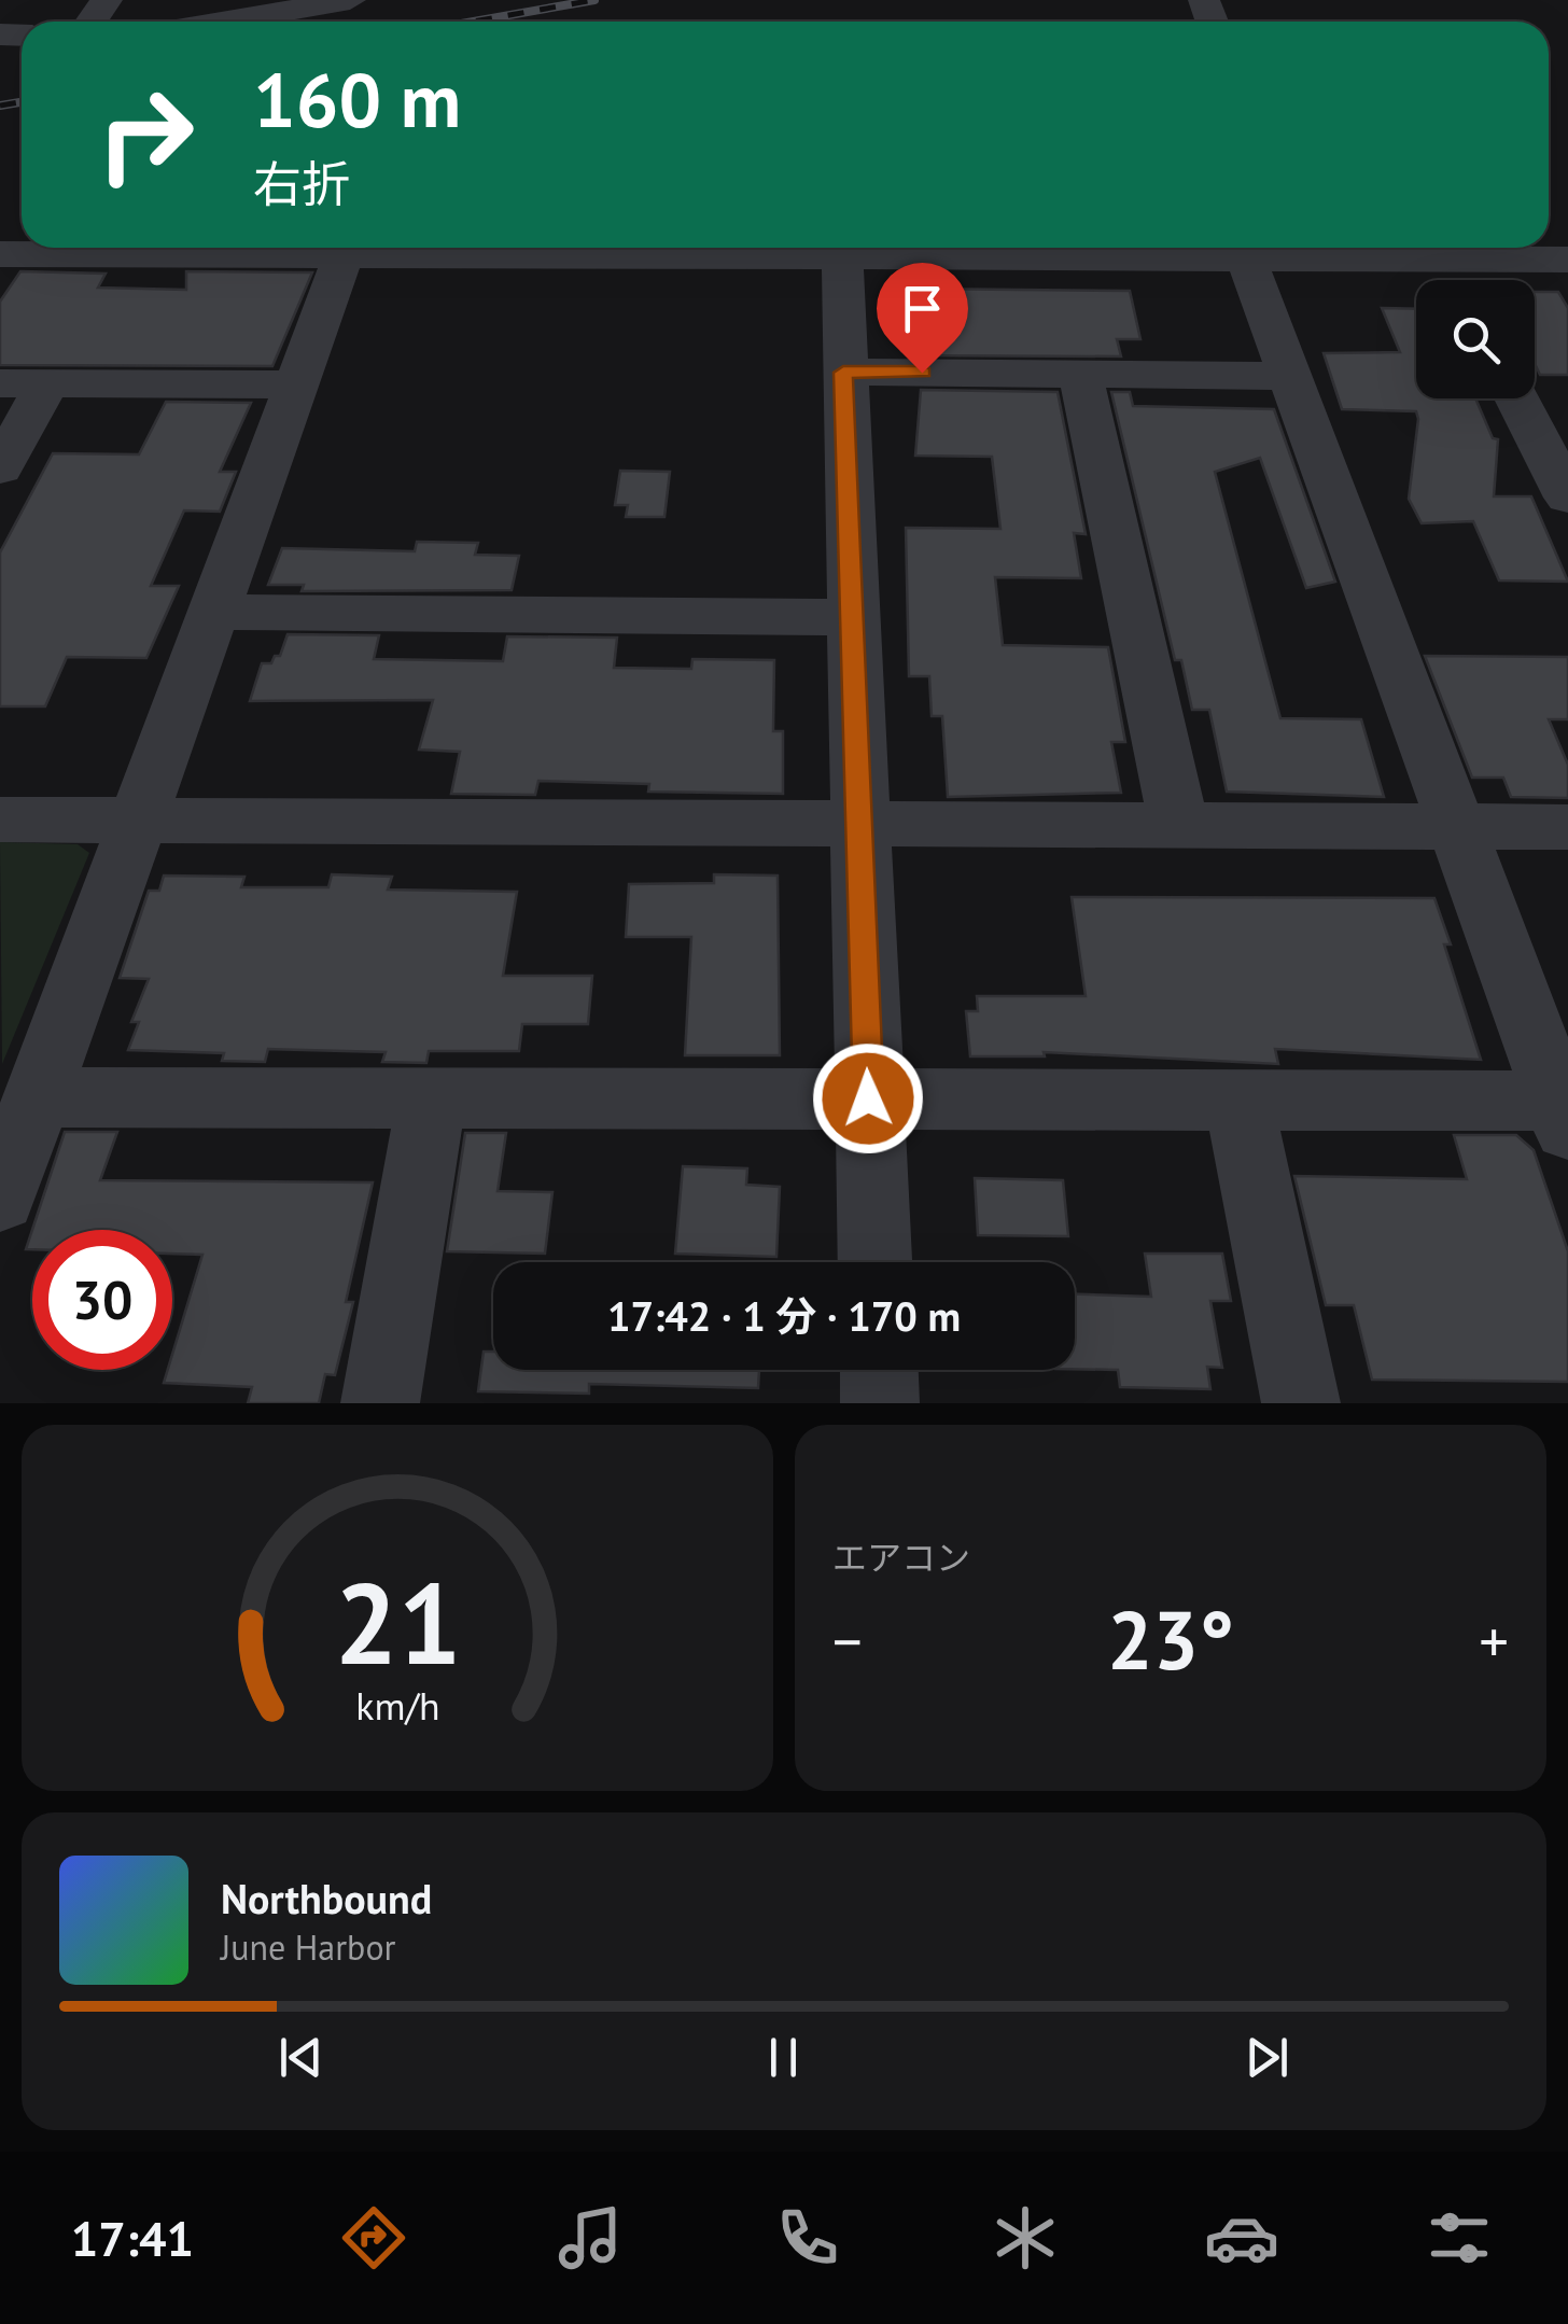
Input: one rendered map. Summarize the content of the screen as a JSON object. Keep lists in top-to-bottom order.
{
  "page": {
    "turn": ["160 m", "右折"],
    "limit": "30",
    "trip": "17:42 · 1 分 · 170 m",
    "tile": "エアコン",
    "heat": ["−", "23°", "+"],
    "song": ["Northbound", "June Harbor"],
    "tabs": "17:41",
    "gauge": ["21", "km/h"]
  }
}
